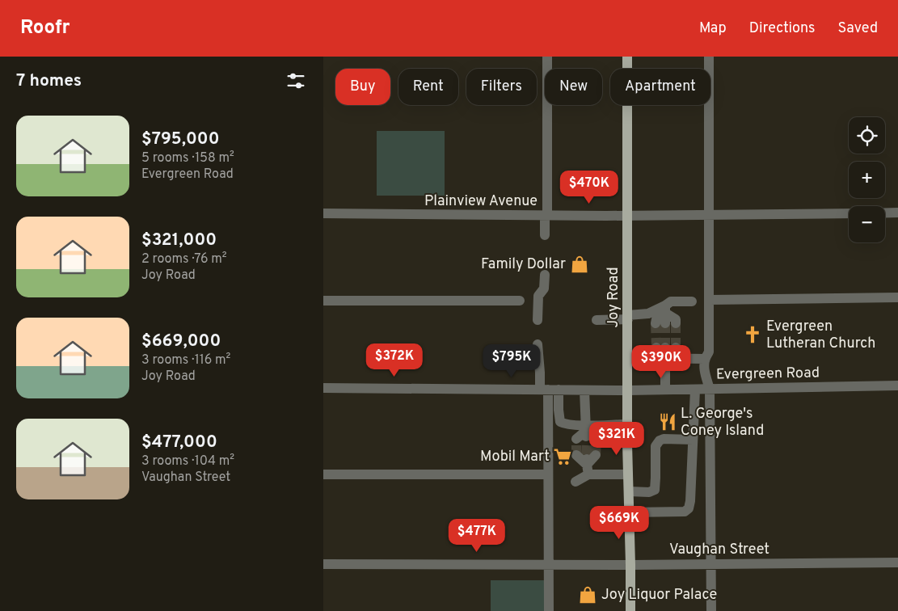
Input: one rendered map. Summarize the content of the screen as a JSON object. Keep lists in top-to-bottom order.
{
  "streets": {
    "main road": ["Joy Road"],
    "street": ["Plainview Avenue", "Evergreen Road", "Vaughan Street"]
  },
  "crossings": [
    ["Plainview Avenue", "Joy Road"],
    ["Joy Road", "Evergreen Road"],
    ["Joy Road", "Vaughan Street"]
  ],
  "places": {
    "shop": ["Family Dollar", "Joy Liquor Palace"],
    "church": ["Evergreen Lutheran Church"],
    "restaurant": ["L. George's Coney Island"],
    "supermarket": ["Mobil Mart"]
  },
  "page": {
    "header": "Roofr",
    "nav": ["Map", "Directions", "Saved"],
    "heading": "7 homes",
    "chip": [
      "Buy",
      "Rent",
      "Filters",
      "New",
      "Apartment"
    ],
    "list": [
      {
        "name": "$795,000",
        "note": "5 rooms · 158 m² · Evergreen Road"
      },
      {
        "name": "$321,000",
        "note": "2 rooms · 76 m² · Joy Road"
      },
      {
        "name": "$669,000",
        "note": "3 rooms · 116 m² · Joy Road"
      },
      {
        "name": "$477,000",
        "note": "3 rooms · 104 m² · Vaughan Street"
      }
    ],
    "map_buttons": ["+", "−"],
    "price": [
      "$470K",
      "$372K",
      "$795K",
      "$390K",
      "$321K",
      "$669K",
      "$477K"
    ]
  }
}
